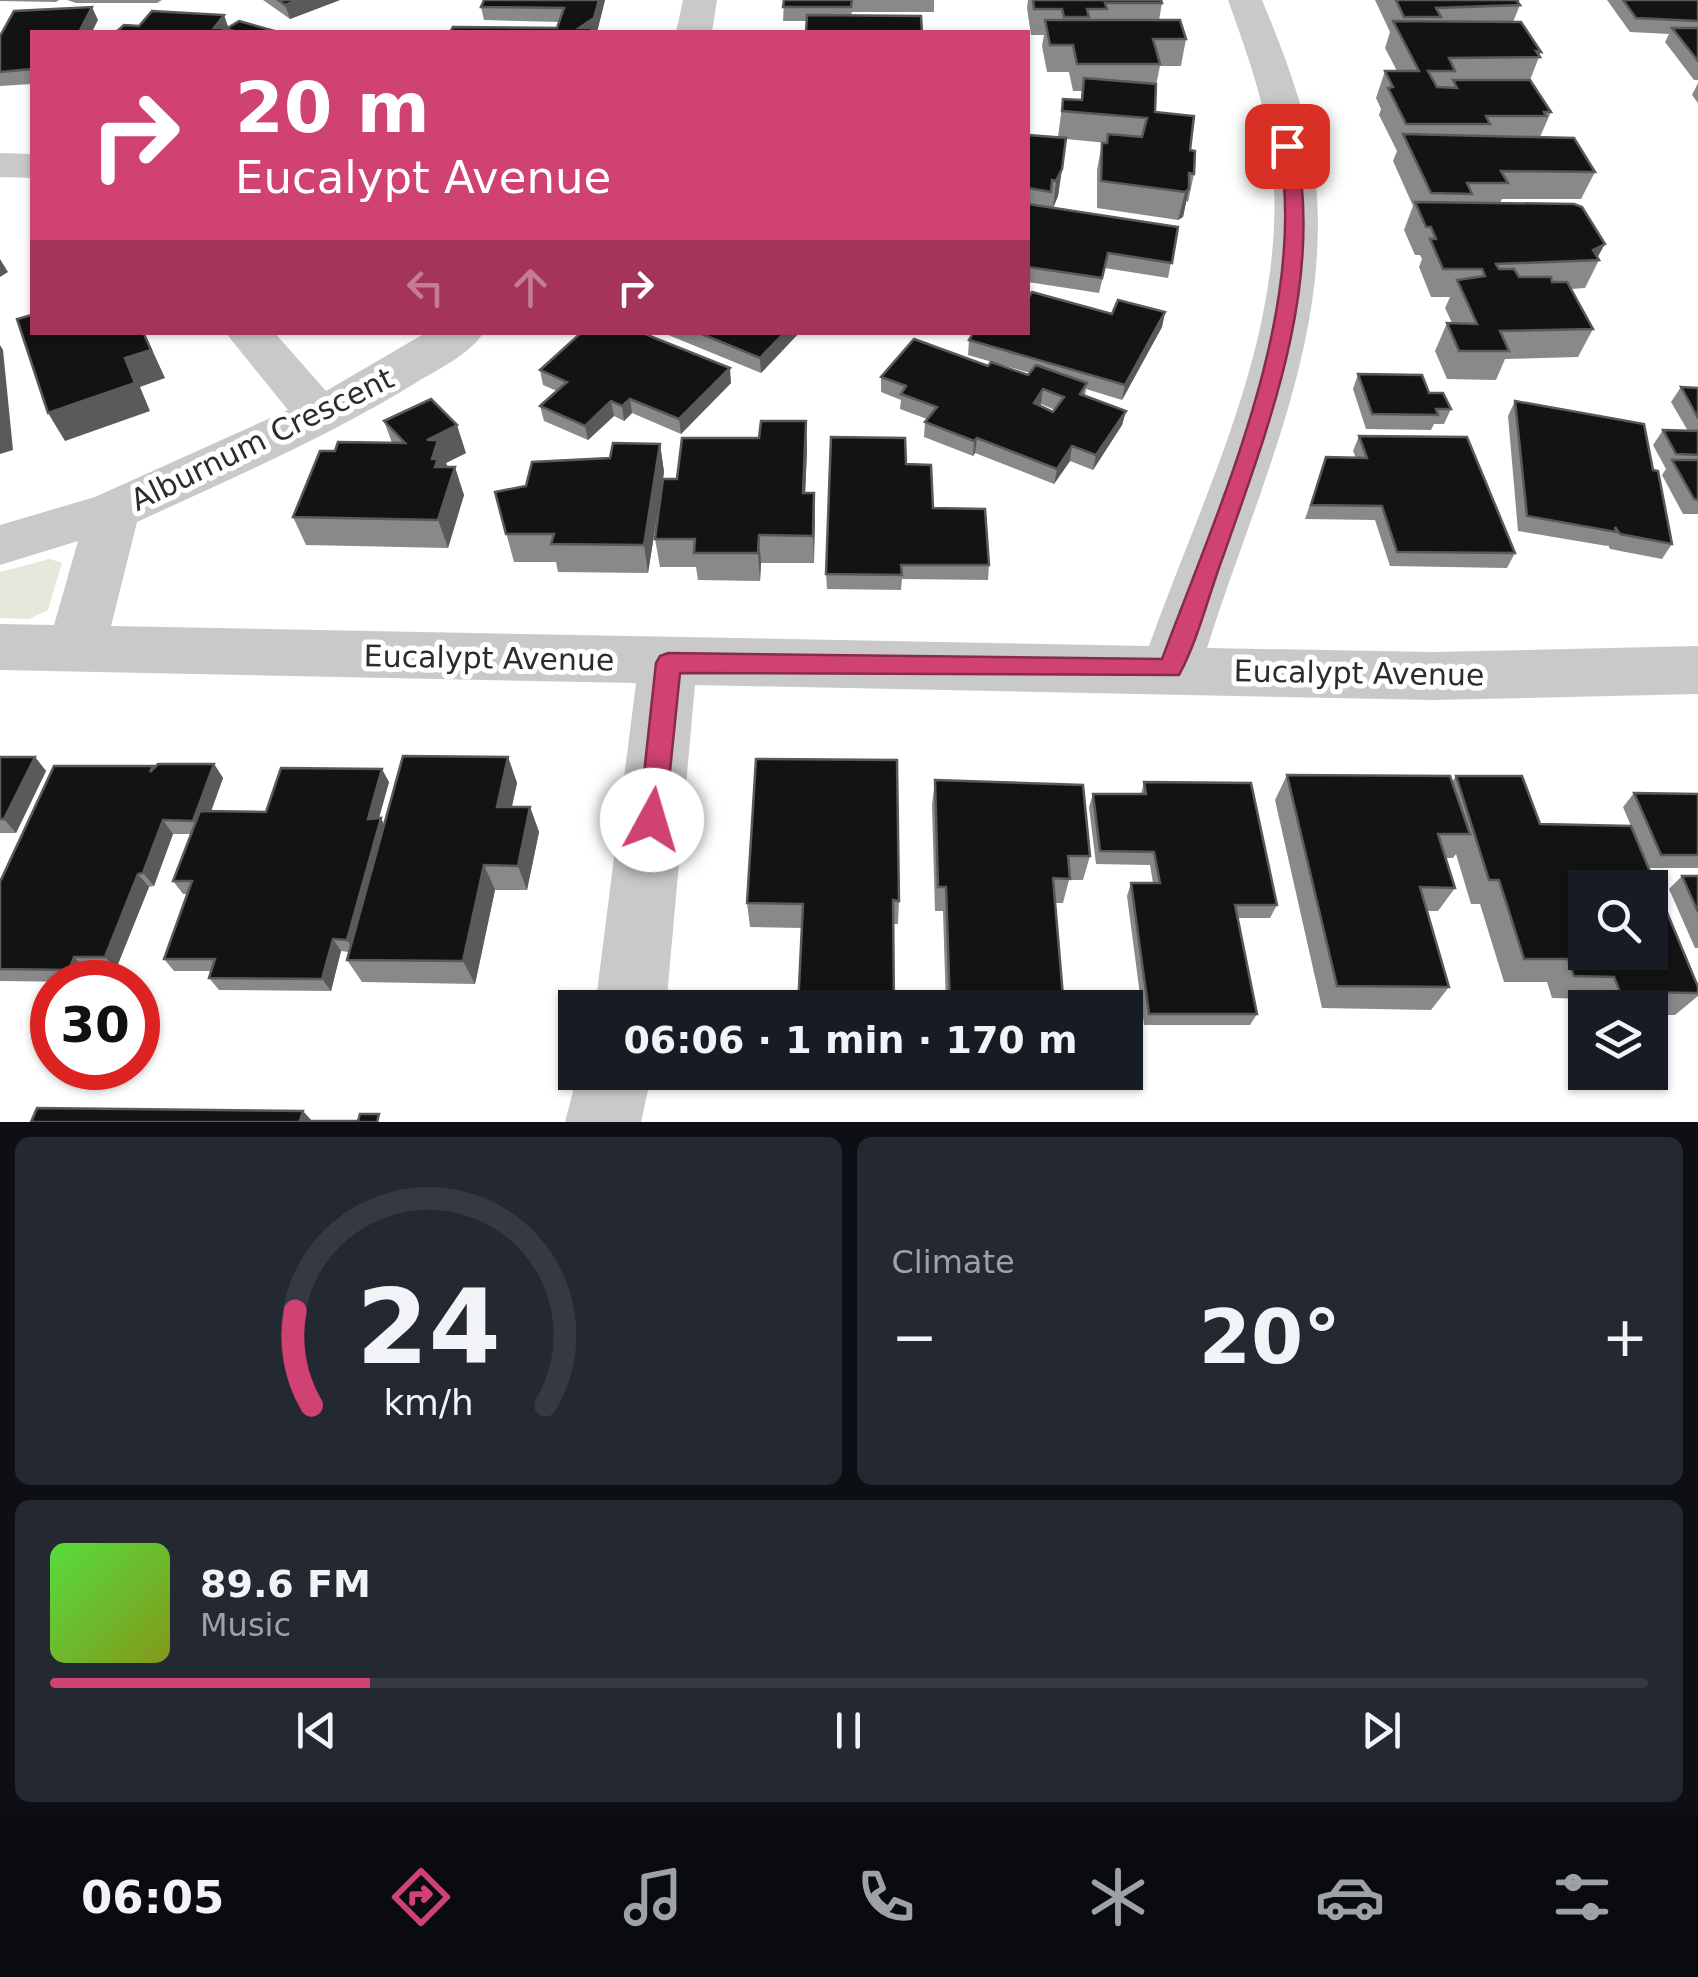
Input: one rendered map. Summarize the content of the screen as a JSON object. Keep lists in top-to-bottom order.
{
  "streets": {
    "street": ["Alburnum Crescent", "Eucalypt Avenue"]
  },
  "crossings": [
    ["Alburnum Crescent", "Eucalypt Avenue"]
  ],
  "page": {
    "turn": ["20 m", "Eucalypt Avenue"],
    "limit": "30",
    "trip": "06:06 · 1 min · 170 m",
    "tile": "Climate",
    "heat": ["−", "20°", "+"],
    "song": ["89.6 FM", "Music"],
    "tabs": "06:05",
    "gauge": ["24", "km/h"]
  }
}
